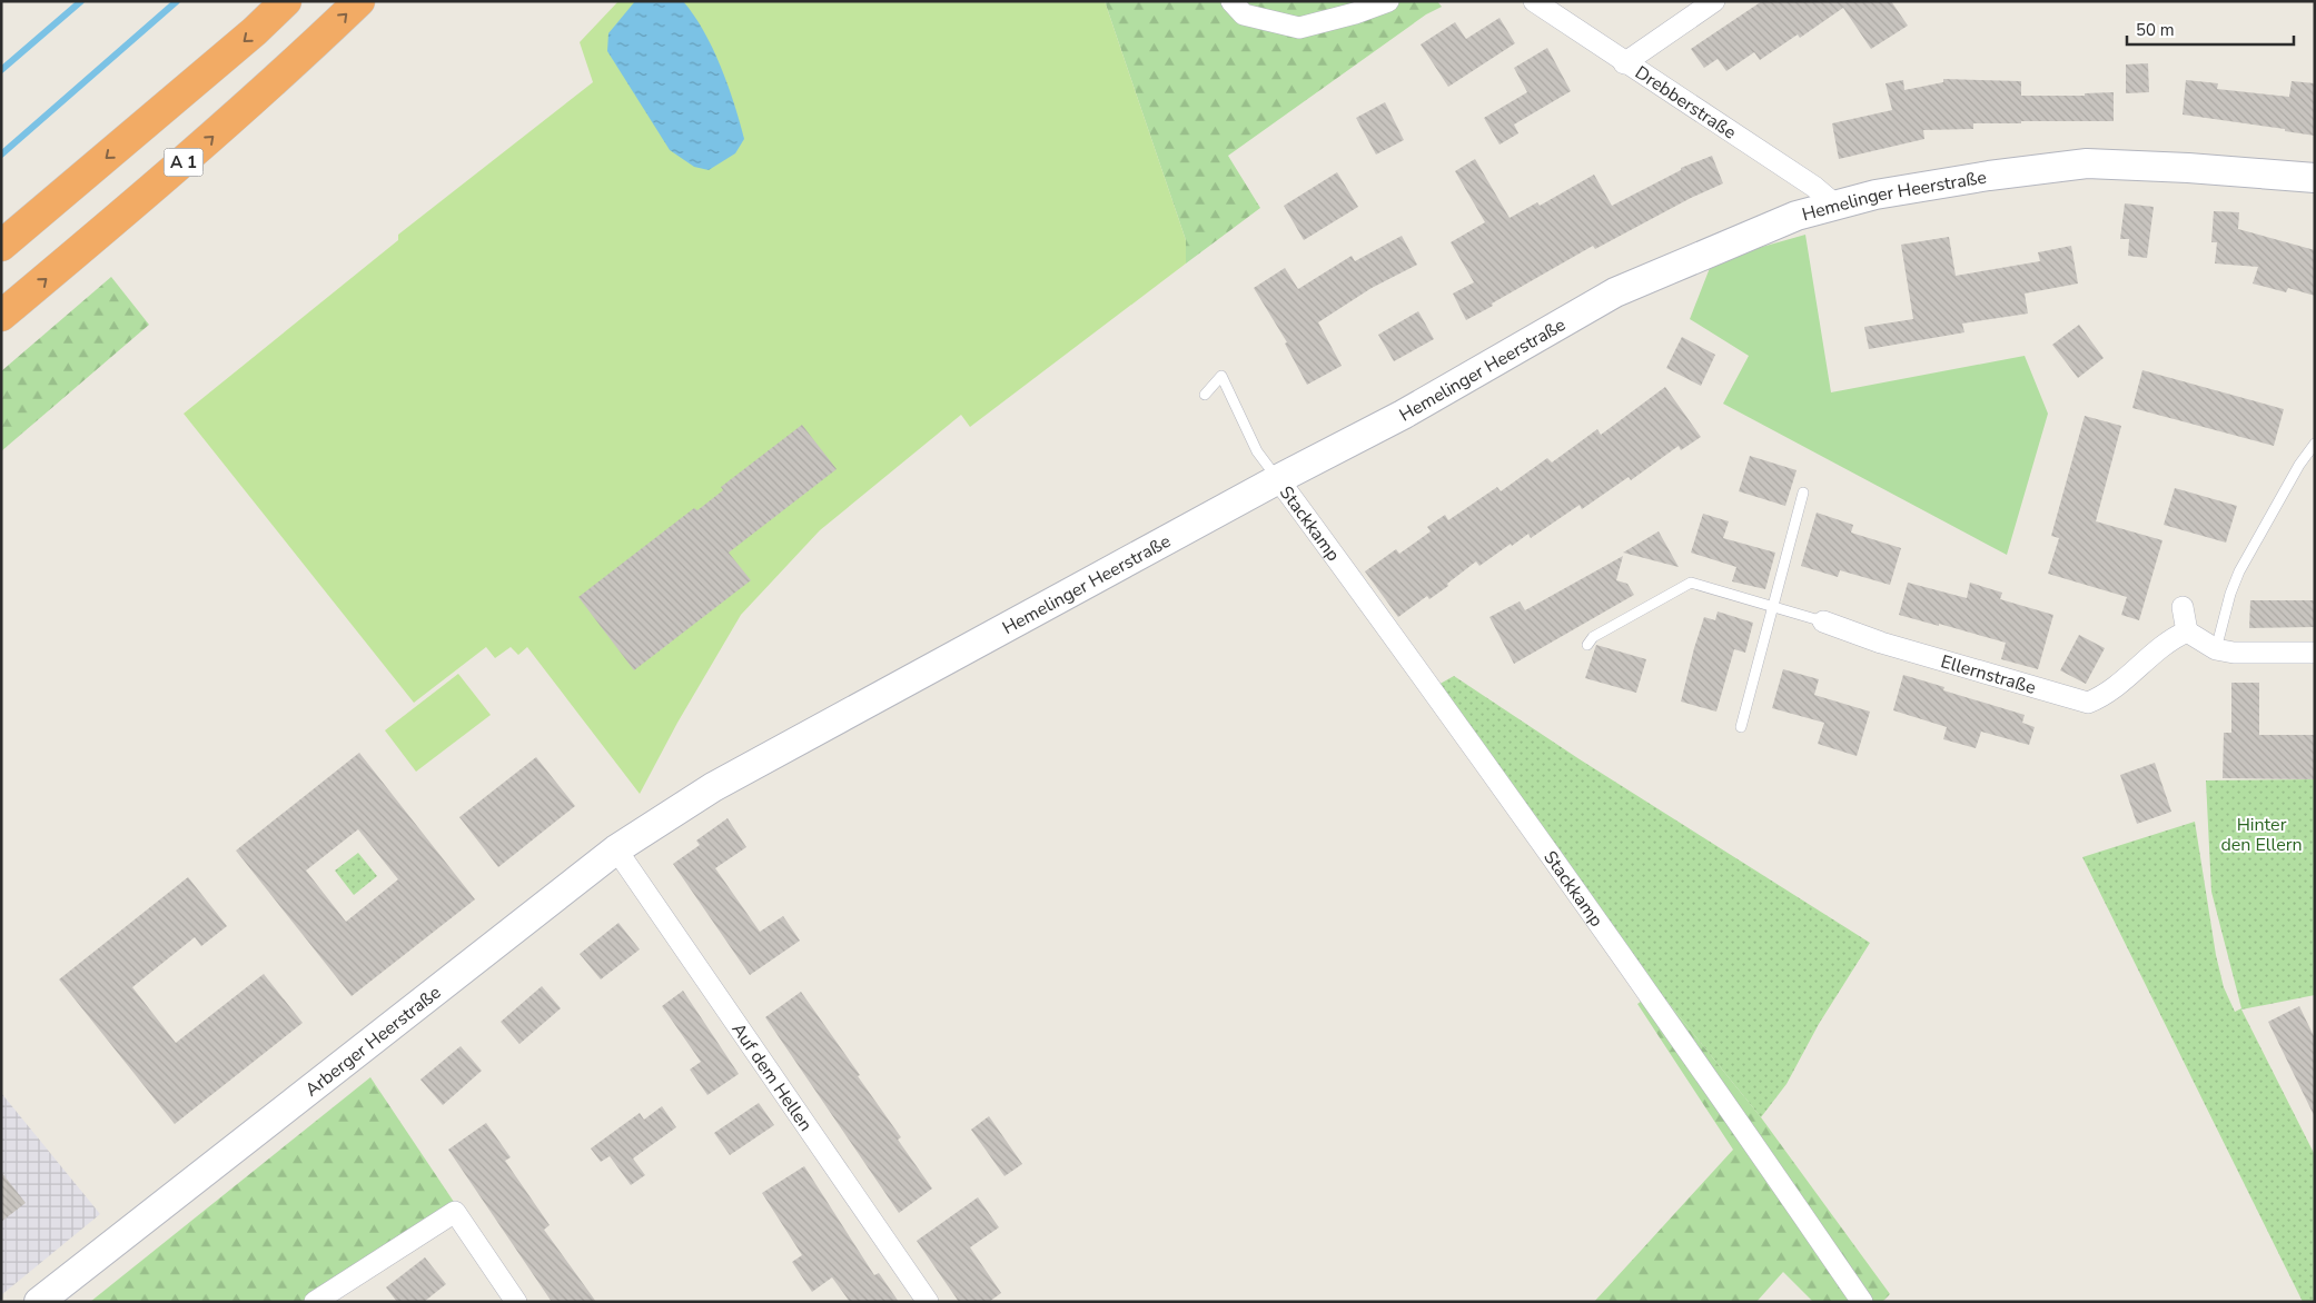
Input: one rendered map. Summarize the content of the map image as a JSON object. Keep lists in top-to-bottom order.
{
  "streets": {
    "highway": ["A 1"],
    "main road": ["Hemelinger Heerstraße", "Arberger Heerstraße"],
    "street": [
      "Drebberstraße",
      "Stackkamp",
      "Ellernstraße",
      "Auf dem Hellen"
    ]
  },
  "crossings": [
    ["Drebberstraße", "Hemelinger Heerstraße"],
    ["Hemelinger Heerstraße", "Stackkamp"],
    ["Hemelinger Heerstraße", "Arberger Heerstraße"],
    ["Arberger Heerstraße", "Auf dem Hellen"]
  ],
  "parks": ["Hinter den Ellern"],
  "scale_bar": "50 m"
}
